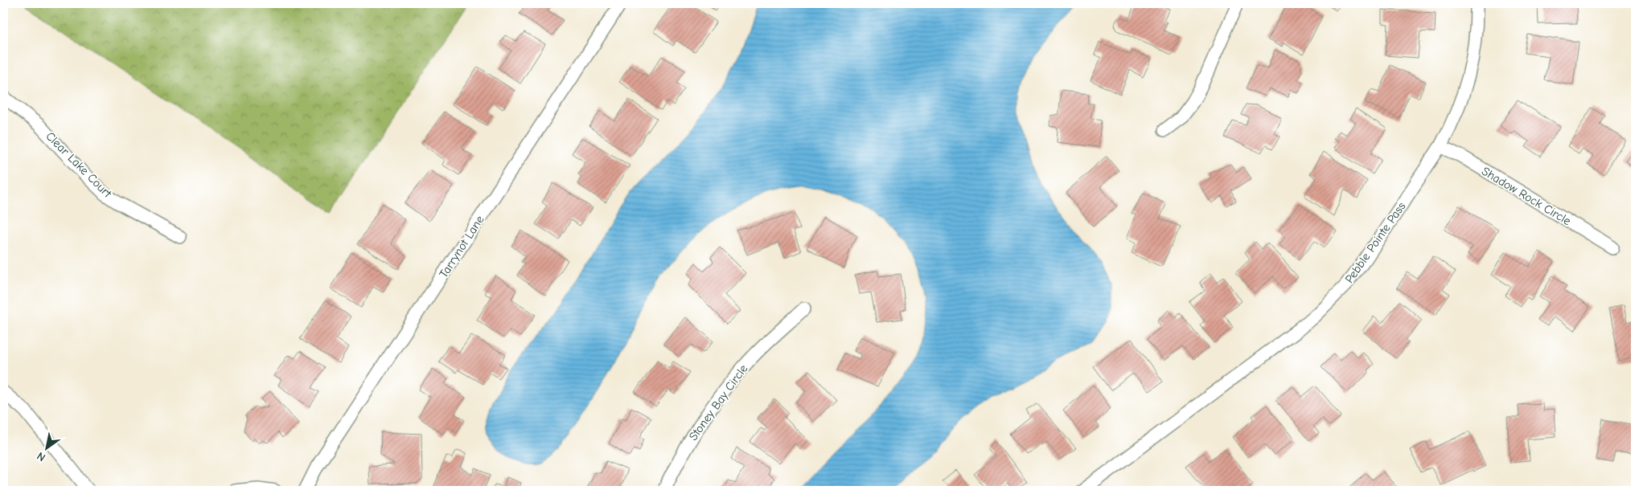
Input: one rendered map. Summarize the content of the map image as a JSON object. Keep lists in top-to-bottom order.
{
  "streets": {
    "street": [
      "Clear Lake Court",
      "Shadow Rock Circle",
      "Pebble Pointe Pass",
      "Tarrynot Lane",
      "Stoney Bay Circle"
    ]
  },
  "crossings": [
    ["Shadow Rock Circle", "Pebble Pointe Pass"]
  ],
  "north": "bottom left"
}
